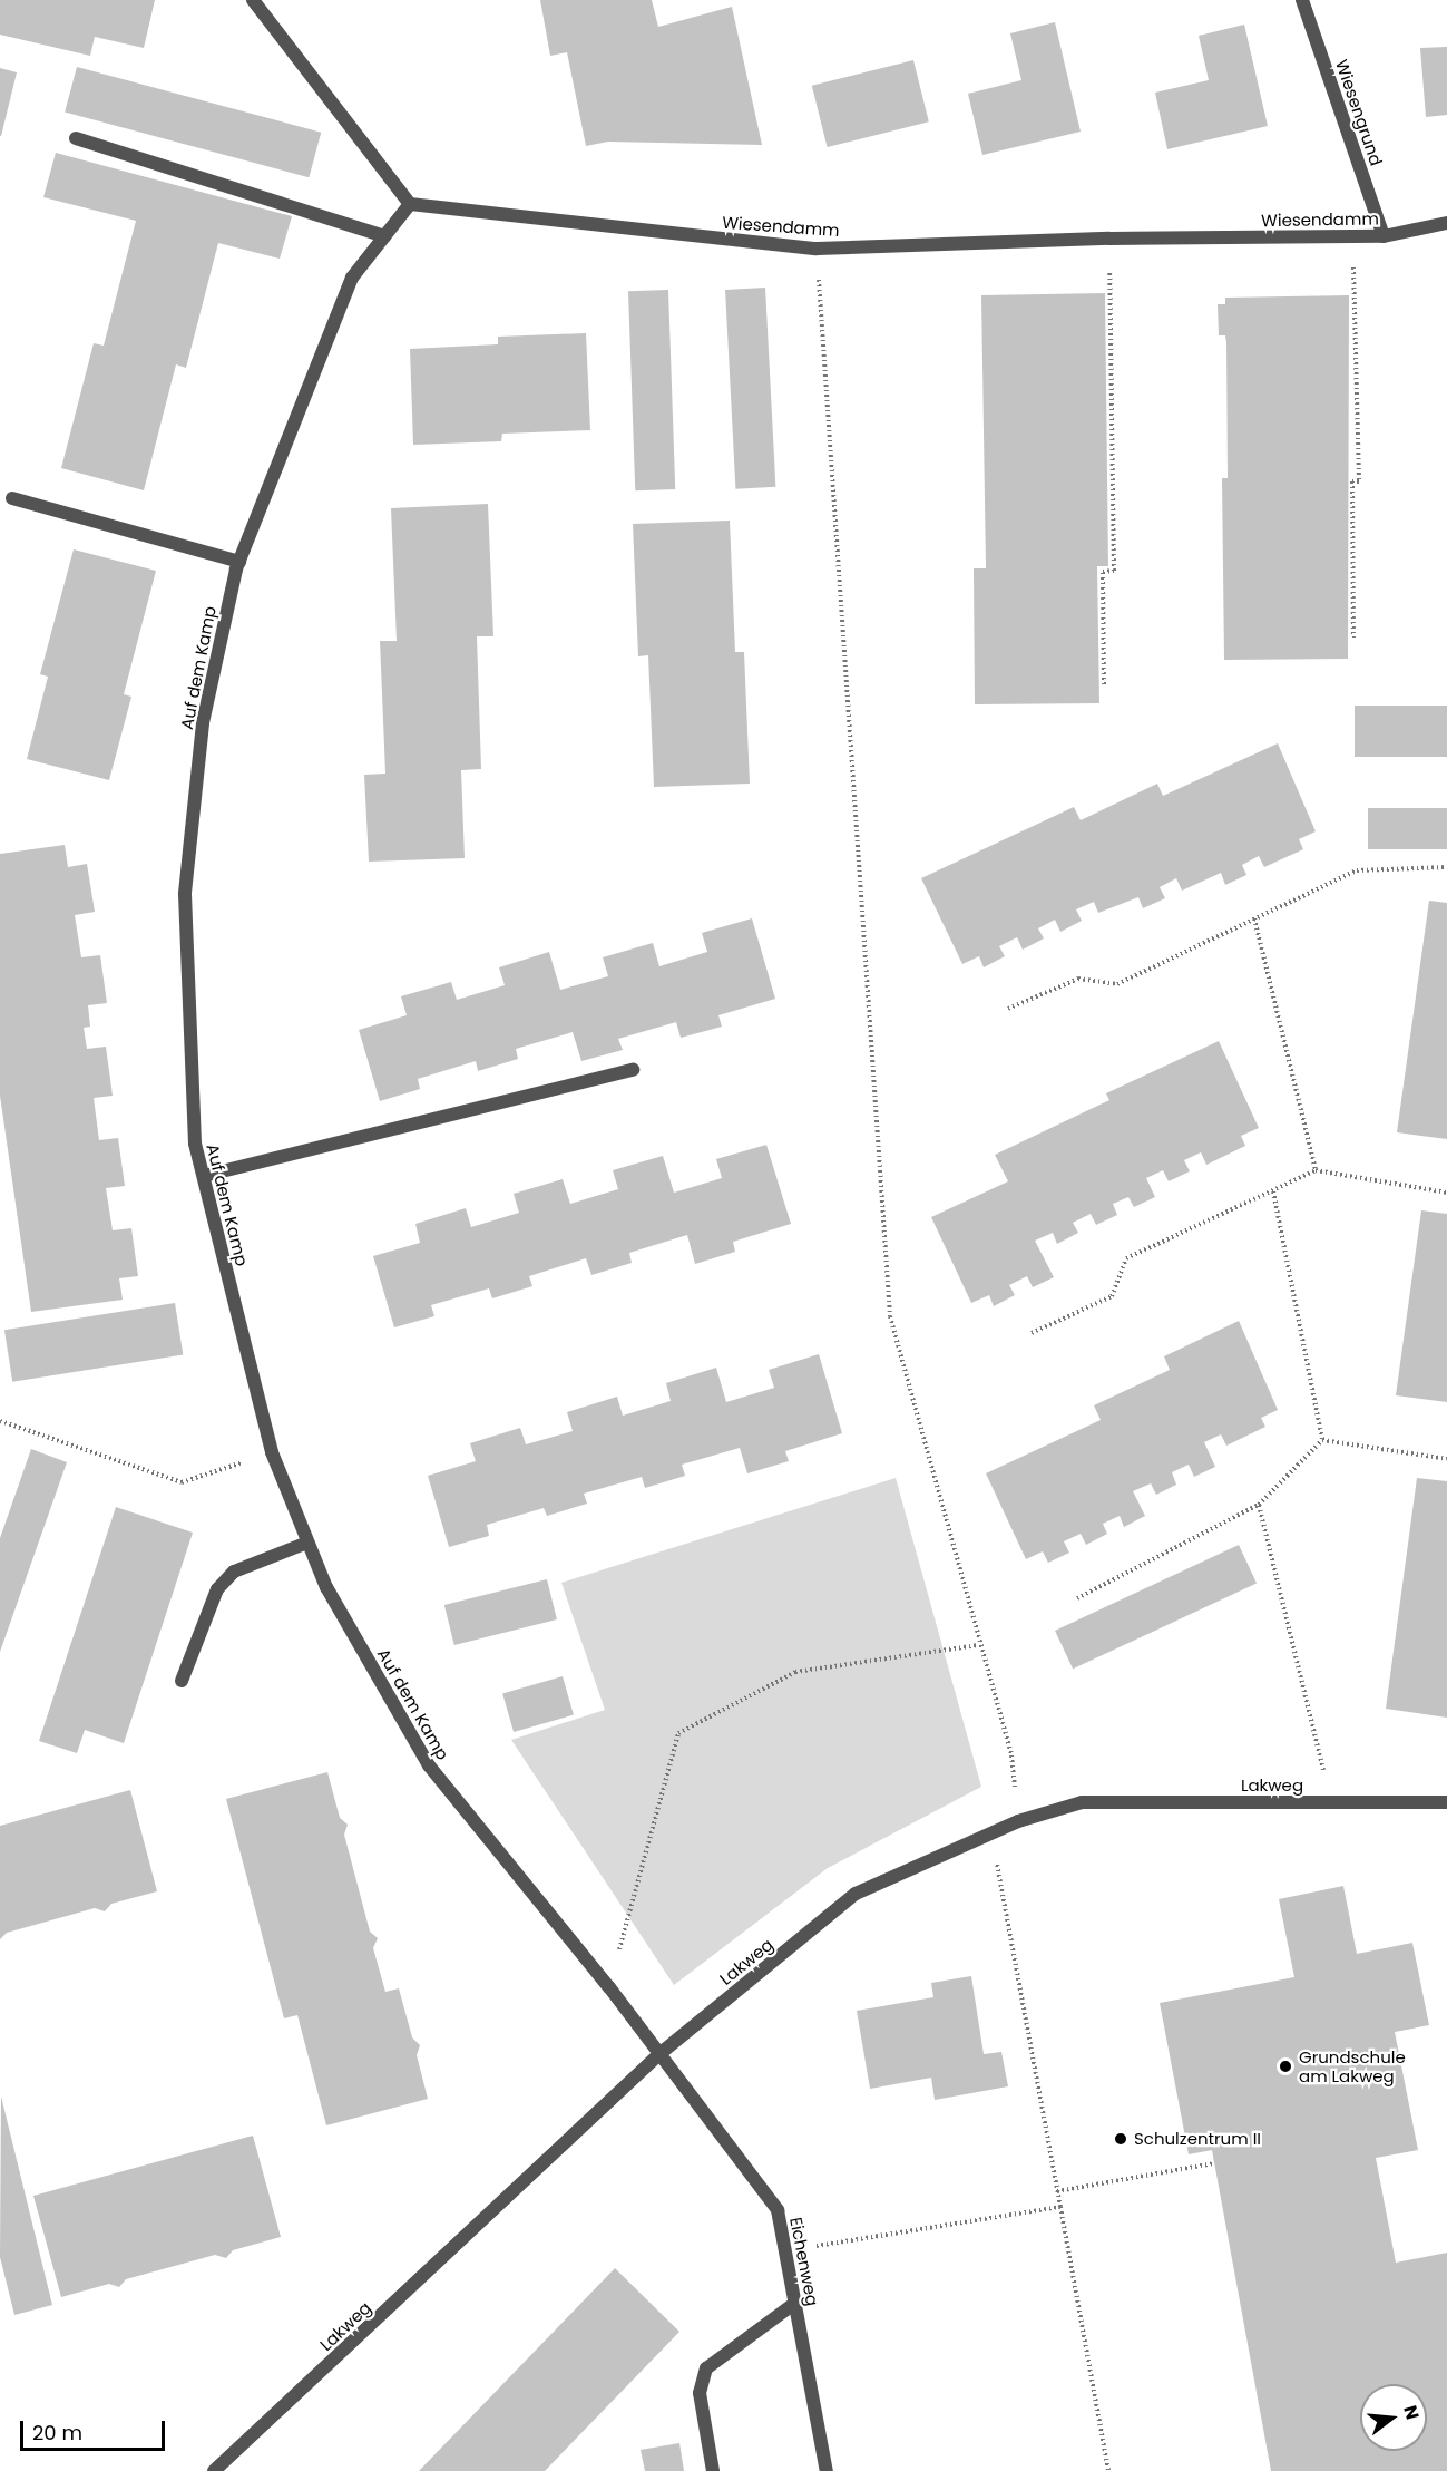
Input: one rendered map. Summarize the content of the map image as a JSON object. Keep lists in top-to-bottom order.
{
  "streets": {
    "street": [
      "Wiesengrund",
      "Wiesendamm",
      "Auf dem Kamp",
      "Lakweg",
      "Eichenweg"
    ]
  },
  "crossings": [
    ["Wiesengrund", "Wiesendamm"],
    ["Wiesendamm", "Auf dem Kamp"],
    ["Auf dem Kamp", "Lakweg"],
    ["Auf dem Kamp", "Eichenweg"],
    ["Lakweg", "Eichenweg"]
  ],
  "places": ["Grundschule am Lakweg", "Schulzentrum II"],
  "scale_bar": "20 m",
  "north": "right"
}
